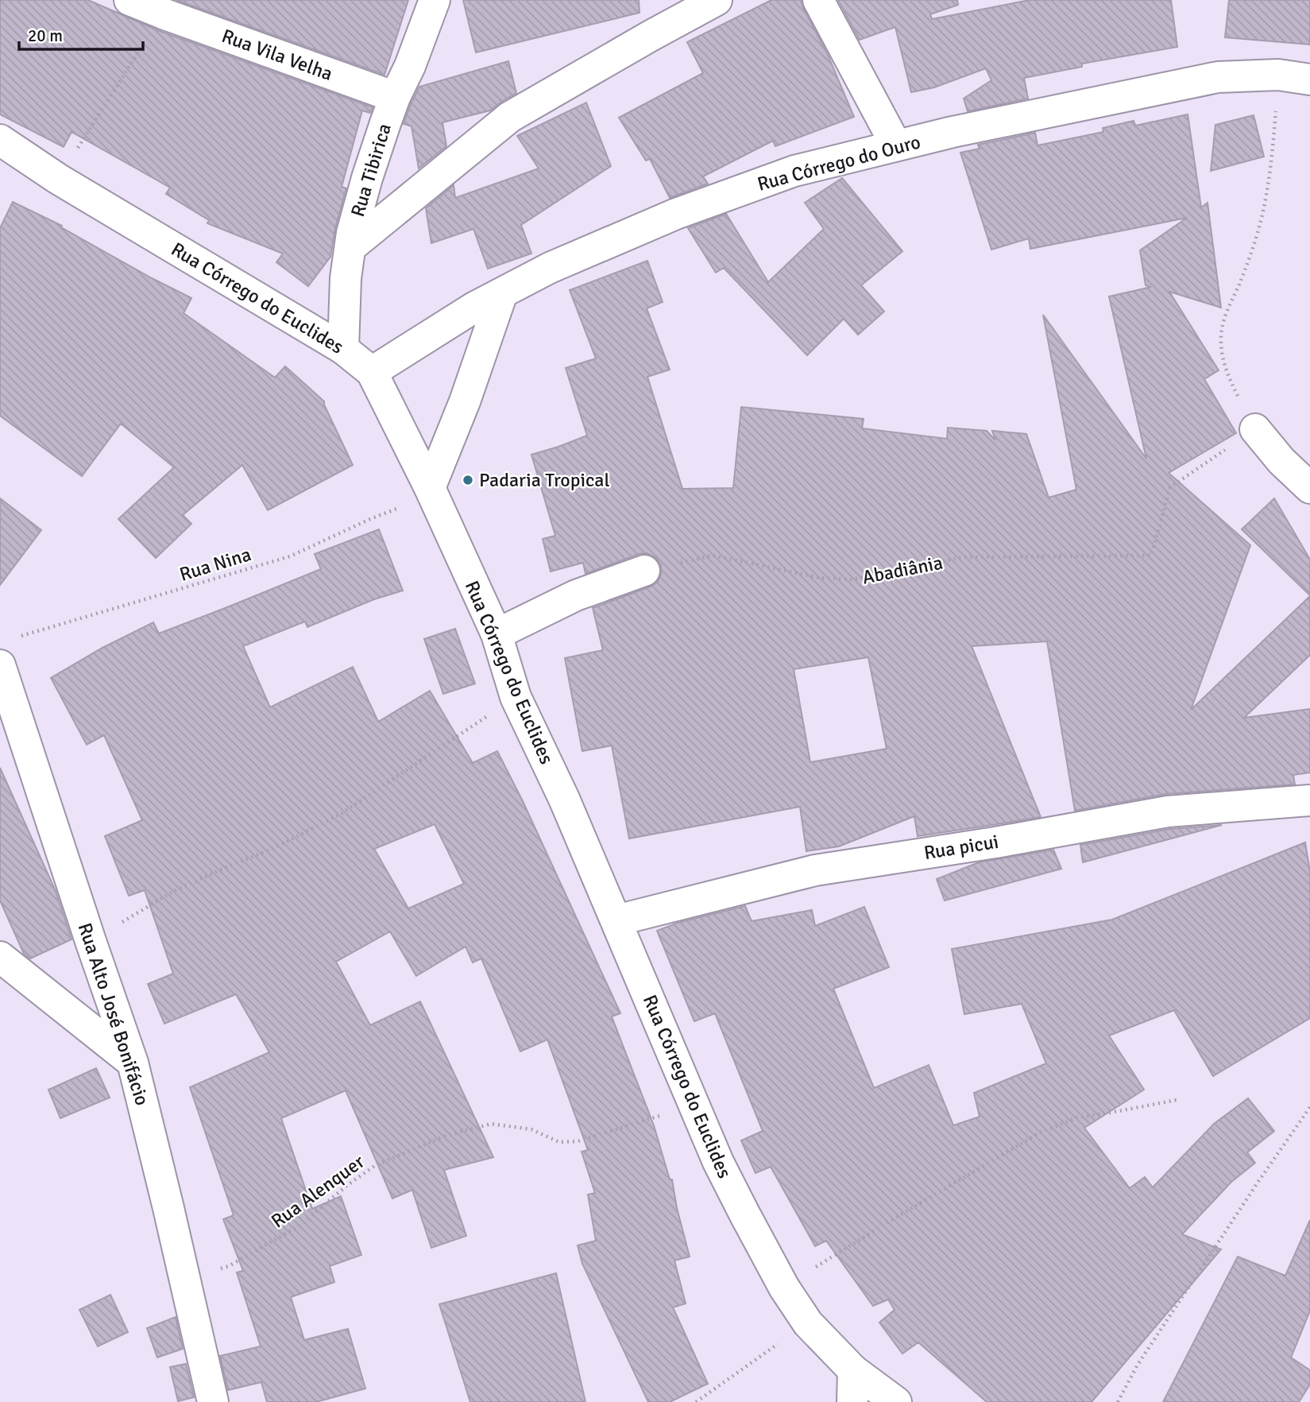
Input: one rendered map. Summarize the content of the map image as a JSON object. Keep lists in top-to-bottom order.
{
  "streets": {
    "street": [
      "Rua Vila Velha",
      "Rua Córrego do Ouro",
      "Rua Tibirica",
      "Rua Córrego do Euclides",
      "Rua picui",
      "Rua Alto José Bonifácio"
    ],
    "path": ["Rua Nina", "Abadiânia", "Rua Alenquer"]
  },
  "crossings": [
    ["Rua Vila Velha", "Rua Tibirica"],
    ["Rua Córrego do Ouro", "Rua Córrego do Euclides"],
    ["Rua Tibirica", "Rua Córrego do Euclides"],
    ["Rua Córrego do Euclides", "Rua Nina"],
    ["Rua Córrego do Euclides", "Rua picui"],
    ["Rua Córrego do Euclides", "Rua Alenquer"],
    ["Rua Alto José Bonifácio", "Rua Alenquer"]
  ],
  "places": ["Padaria Tropical"],
  "scale_bar": "20 m"
}
